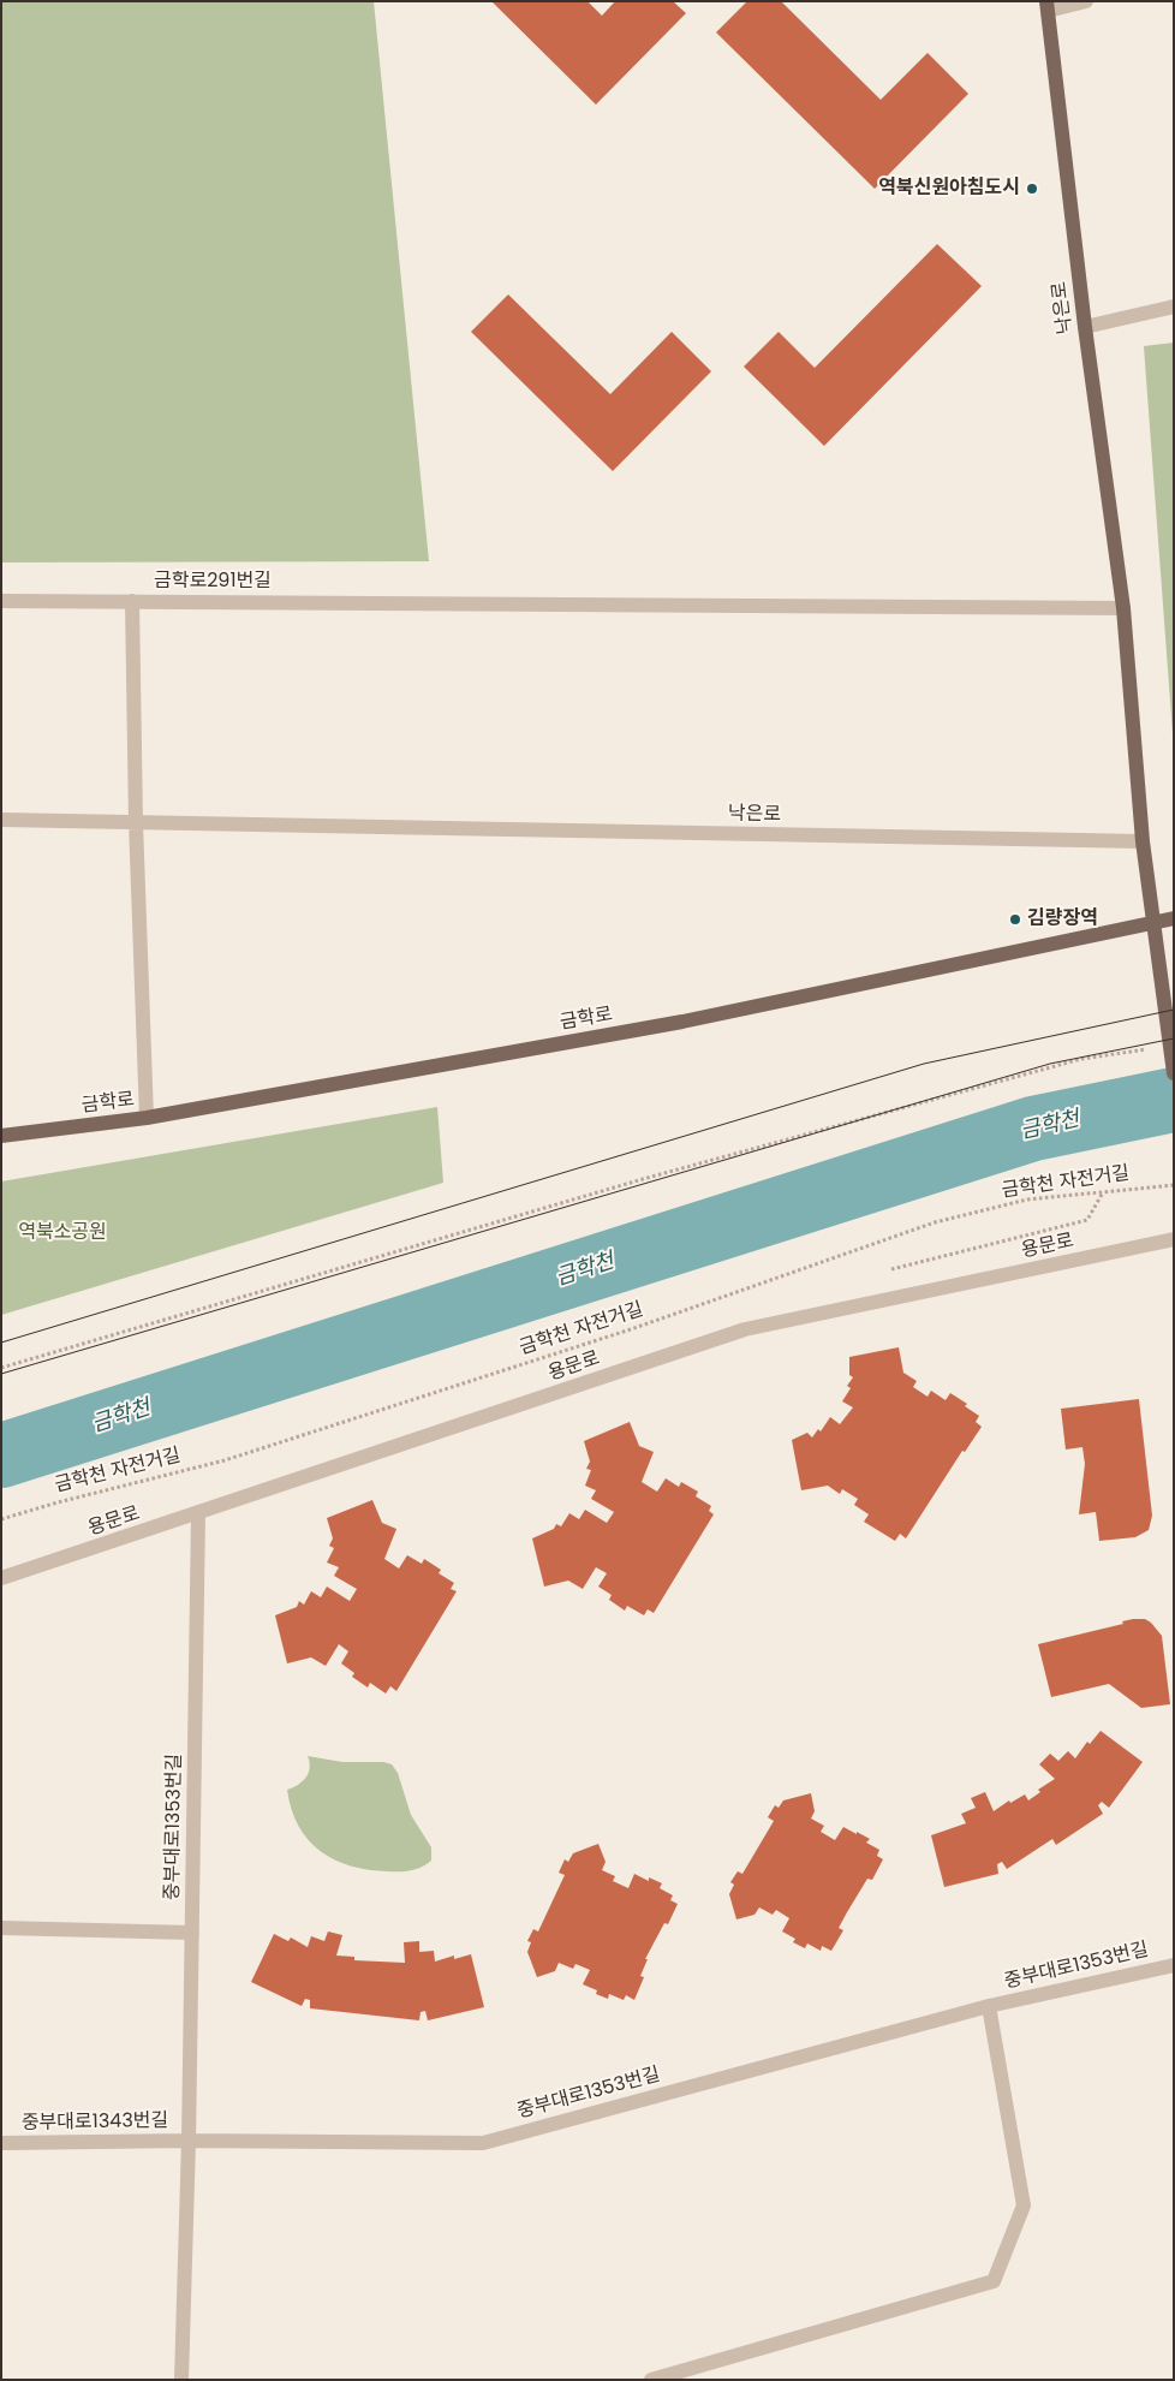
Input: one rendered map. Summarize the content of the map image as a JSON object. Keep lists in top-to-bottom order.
{
  "streets": {
    "main road": ["낙은로", "금학로"],
    "street": [
      "금학로291번길",
      "용문로",
      "중부대로1353번길",
      "중부대로1343번길"
    ],
    "path": ["금학천 자전거길"]
  },
  "crossings": [
    ["낙은로", "금학로291번길"],
    ["낙은로", "금학로"],
    ["금학로291번길", "금학로"],
    ["용문로", "중부대로1353번길"],
    ["중부대로1353번길", "중부대로1343번길"]
  ],
  "water": ["금학천"],
  "parks": ["역북소공원"],
  "places": ["역북신원아침도시", "김량장역"]
}
